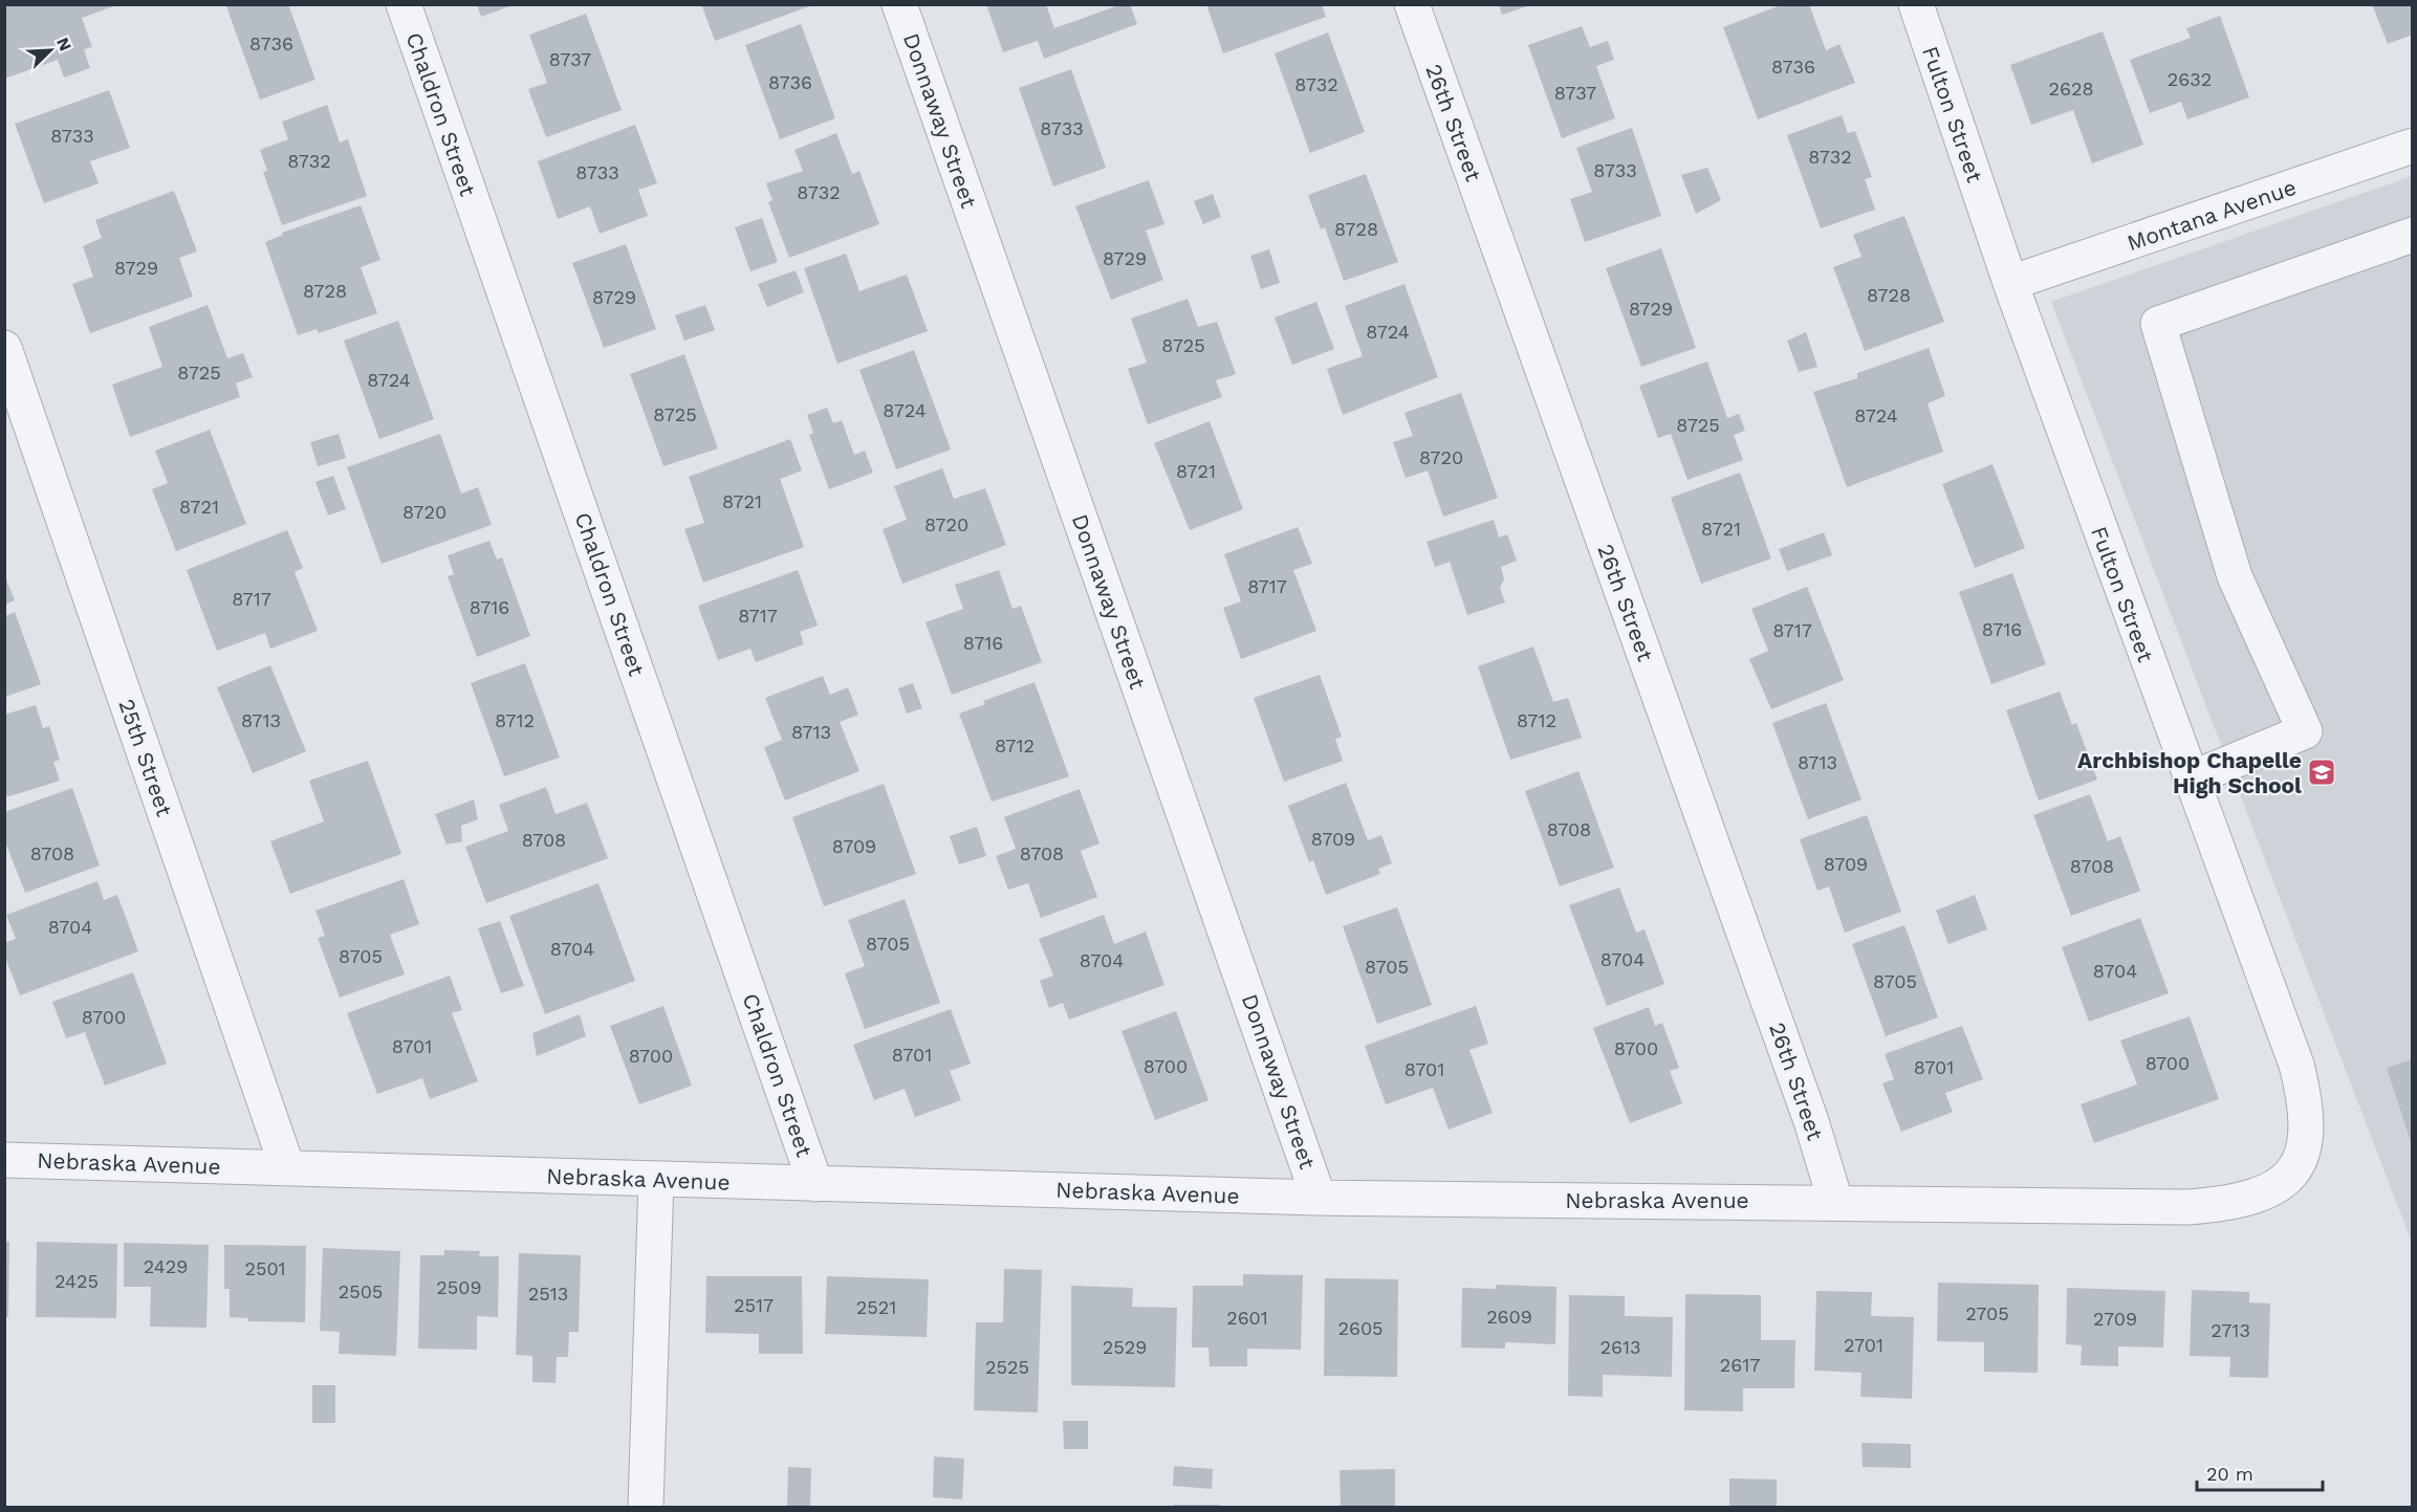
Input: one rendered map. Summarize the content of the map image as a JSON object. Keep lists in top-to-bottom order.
{
  "streets": {
    "street": [
      "Chaldron Street",
      "Fulton Street",
      "Donnaway Street",
      "26th Street",
      "Montana Avenue",
      "25th Street",
      "Nebraska Avenue"
    ]
  },
  "crossings": [
    ["Chaldron Street", "Nebraska Avenue"],
    ["Fulton Street", "Montana Avenue"],
    ["Fulton Street", "Nebraska Avenue"],
    ["Donnaway Street", "Nebraska Avenue"],
    ["26th Street", "Nebraska Avenue"],
    ["25th Street", "Nebraska Avenue"]
  ],
  "places": {
    "school or university": ["Archbishop Chapelle High School"]
  },
  "house_numbers": [
    "8736",
    "8737",
    "8736",
    "2632",
    "8736",
    "8732",
    "2628",
    "8737",
    "8733",
    "8733",
    "8732",
    "8732",
    "8733",
    "8733",
    "8732",
    "8728",
    "8729",
    "8729",
    "8728",
    "8728",
    "8729",
    "8729",
    "8724",
    "8725",
    "8725",
    "8724",
    "8724",
    "8725",
    "8724",
    "8725",
    "8720",
    "8721",
    "8721",
    "8721",
    "8720",
    "8720",
    "8721",
    "8717",
    "8717",
    "8716",
    "8717",
    "8716",
    "8717",
    "8716",
    "8713",
    "8712",
    "8712",
    "8713",
    "8712",
    "8713",
    "8708",
    "8709",
    "8708",
    "8709",
    "8708",
    "8708",
    "8709",
    "8708",
    "8704",
    "8705",
    "8704",
    "8705",
    "8704",
    "8704",
    "8705",
    "8704",
    "8705",
    "8700",
    "8701",
    "8700",
    "8701",
    "8700",
    "8700",
    "8700",
    "8701",
    "8701",
    "2429",
    "2501",
    "2425",
    "2509",
    "2505",
    "2513",
    "2517",
    "2521",
    "2705",
    "2609",
    "2601",
    "2709",
    "2605",
    "2713",
    "2701",
    "2529",
    "2613",
    "2617",
    "2525"
  ],
  "scale_bar": "20 m",
  "north": "top right"
}
